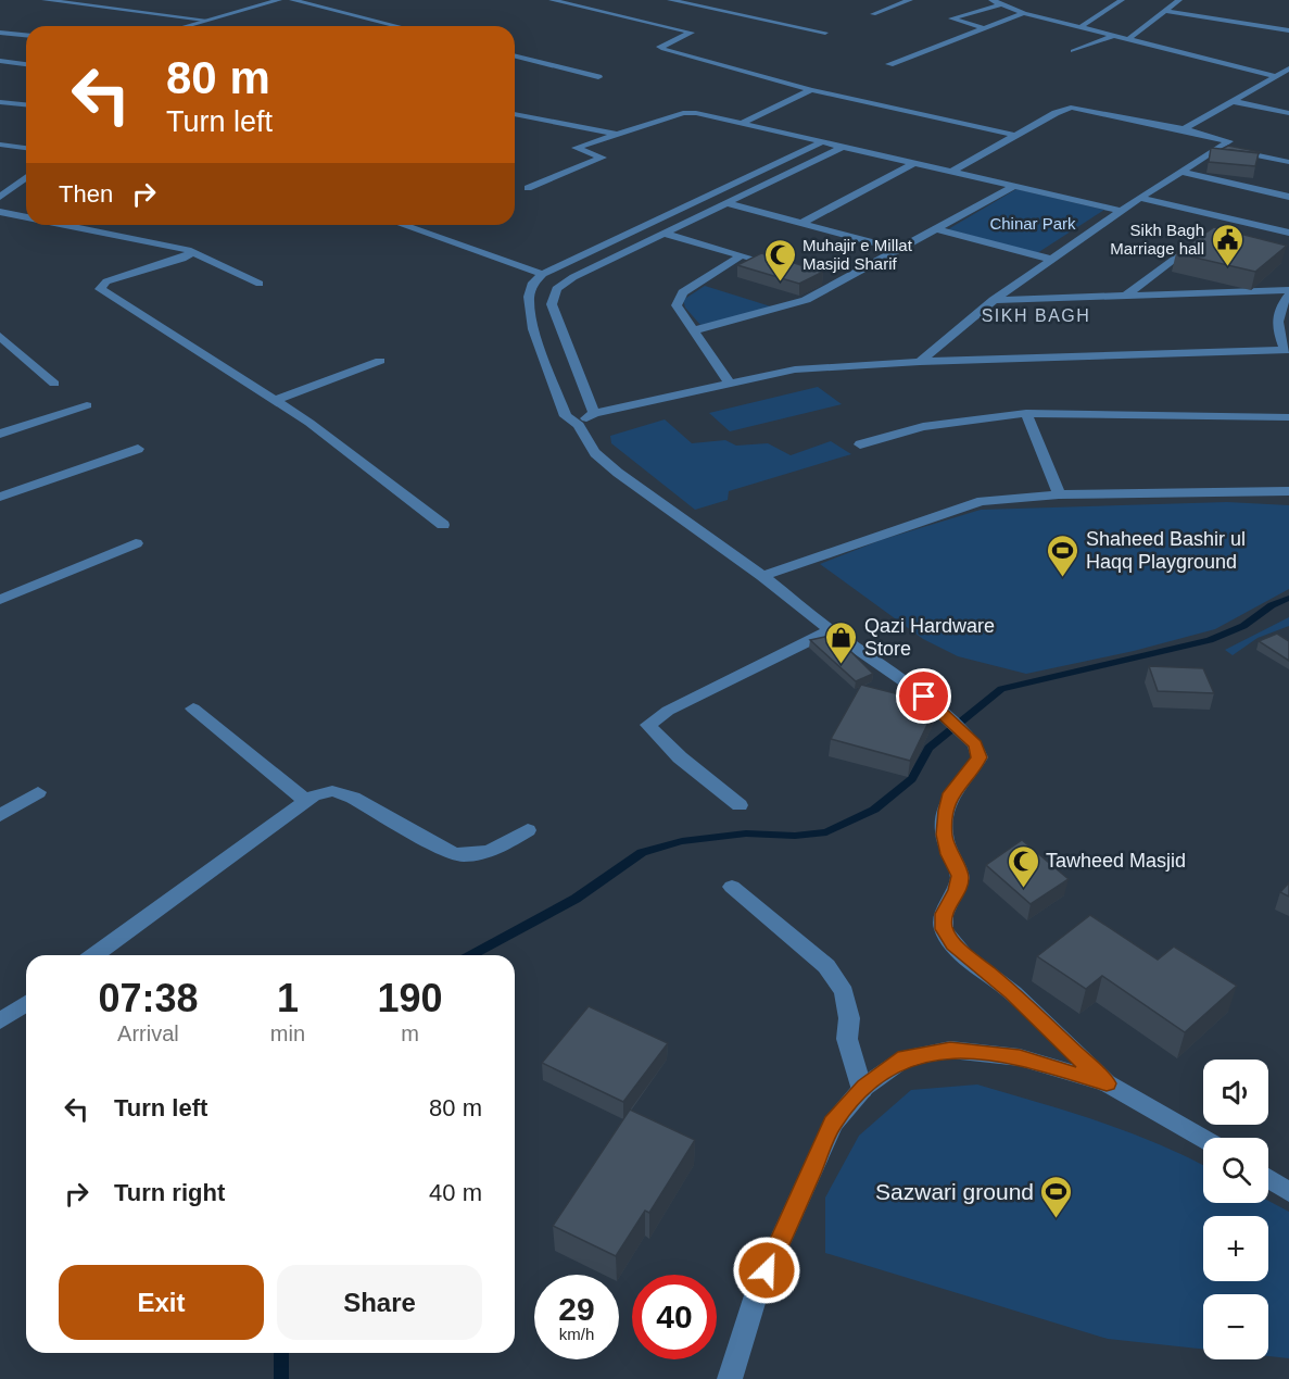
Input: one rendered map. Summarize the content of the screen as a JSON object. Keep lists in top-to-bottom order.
{
  "districts": ["SIKH BAGH"],
  "parks": ["Chinar Park"],
  "places": {
    "public building": ["Sikh Bagh Marriage hall"],
    "mosque": ["Muhajir e Millat Masjid Sharif", "Tawheed Masjid"],
    "sports": ["Shaheed Bashir ul Haqq Playground", "Sazwari ground"],
    "shop": ["Qazi Hardware Store"]
  },
  "page": {
    "turn": ["80 m", "Turn left"],
    "then": "Then",
    "eta": [
      "07:38",
      "Arrival",
      "1",
      "min",
      "190",
      "m"
    ],
    "map_buttons": ["+", "−"],
    "list": [
      {
        "name": "Turn left",
        "value": "80 m"
      },
      {
        "name": "Turn right",
        "value": "40 m"
      }
    ],
    "buttons": ["Exit", "Share"],
    "speed": "29 km/h",
    "limit": "40"
  }
}
